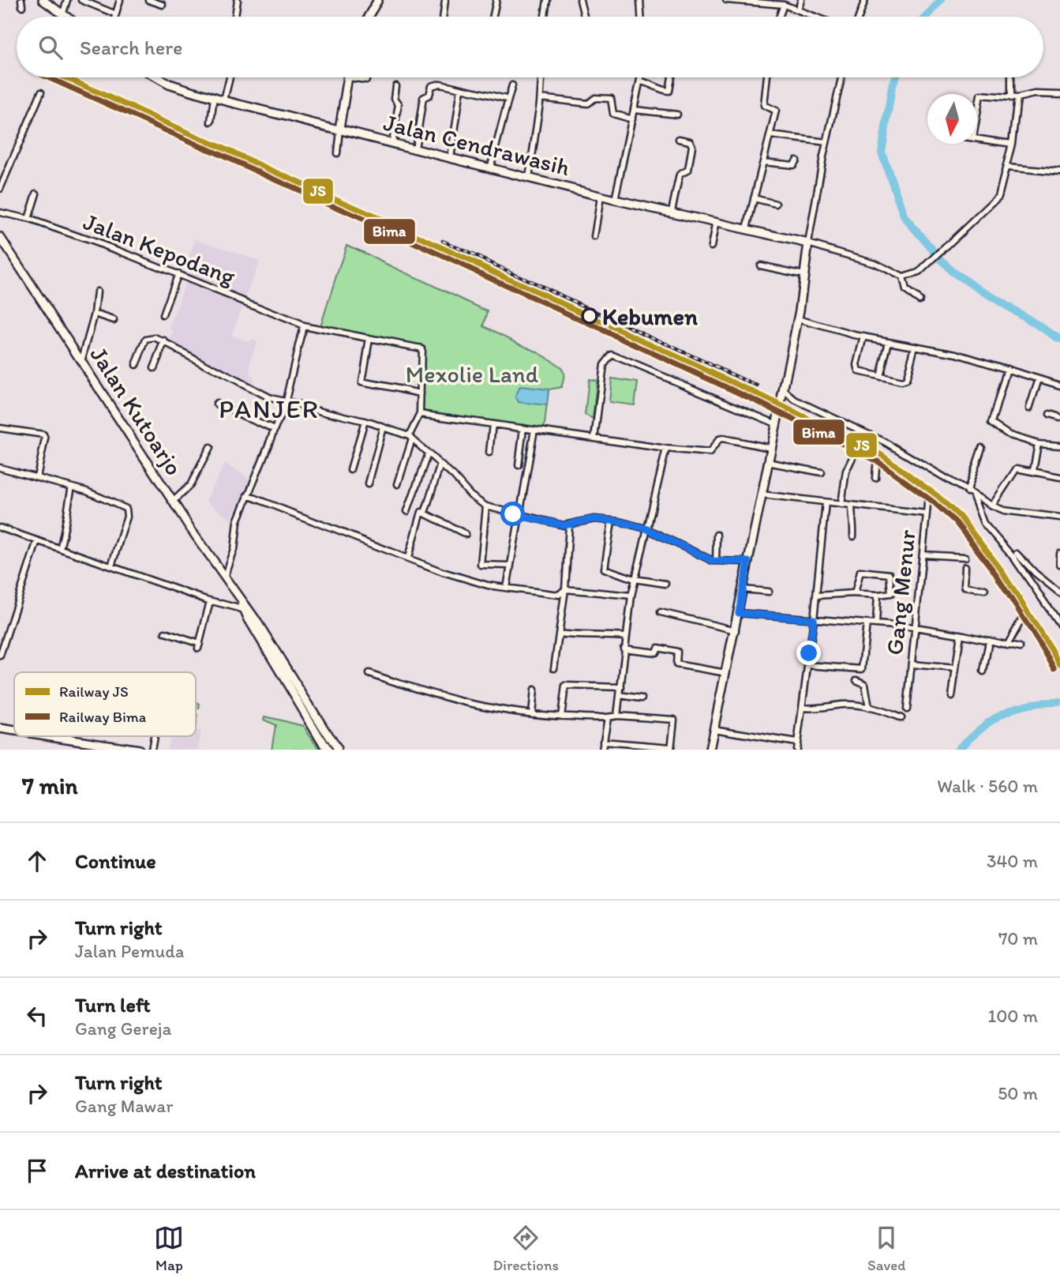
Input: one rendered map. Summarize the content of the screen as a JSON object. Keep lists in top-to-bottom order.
{
  "streets": {
    "main road": ["Jalan Cendrawasih", "Jalan Kutoarjo"],
    "street": ["Jalan Kepodang", "Gang Menur"]
  },
  "districts": ["PANJER"],
  "parks": ["Mexolie Land"],
  "places": ["Kebumen"],
  "lines": ["rail line JS", "rail line Bima"],
  "legend": ["Railway JS", "Railway Bima"],
  "north": "bottom",
  "page": {
    "search": "Search here",
    "heading": ["7 min", "Walk · 560 m"],
    "list": [
      ["Continue", "340 m"],
      ["Turn right", "Jalan Pemuda", "70 m"],
      ["Turn left", "Gang Gereja", "100 m"],
      ["Turn right", "Gang Mawar", "50 m"],
      "Arrive at destination"
    ],
    "nav": ["Map", "Directions", "Saved"]
  }
}
